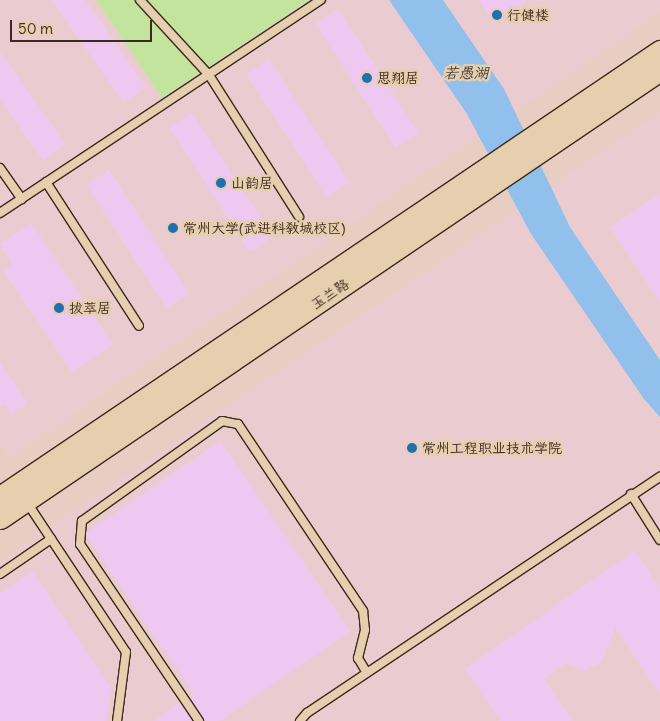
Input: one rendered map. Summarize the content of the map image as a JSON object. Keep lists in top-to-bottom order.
{
  "streets": {
    "street": ["玉兰路"]
  },
  "water": ["若愚湖"],
  "places": [
    "行健楼",
    "思翔居",
    "山韵居",
    "常州大学(武进科教城校区)",
    "拔萃居",
    "常州工程职业技术学院"
  ],
  "scale_bar": "50 m"
}
